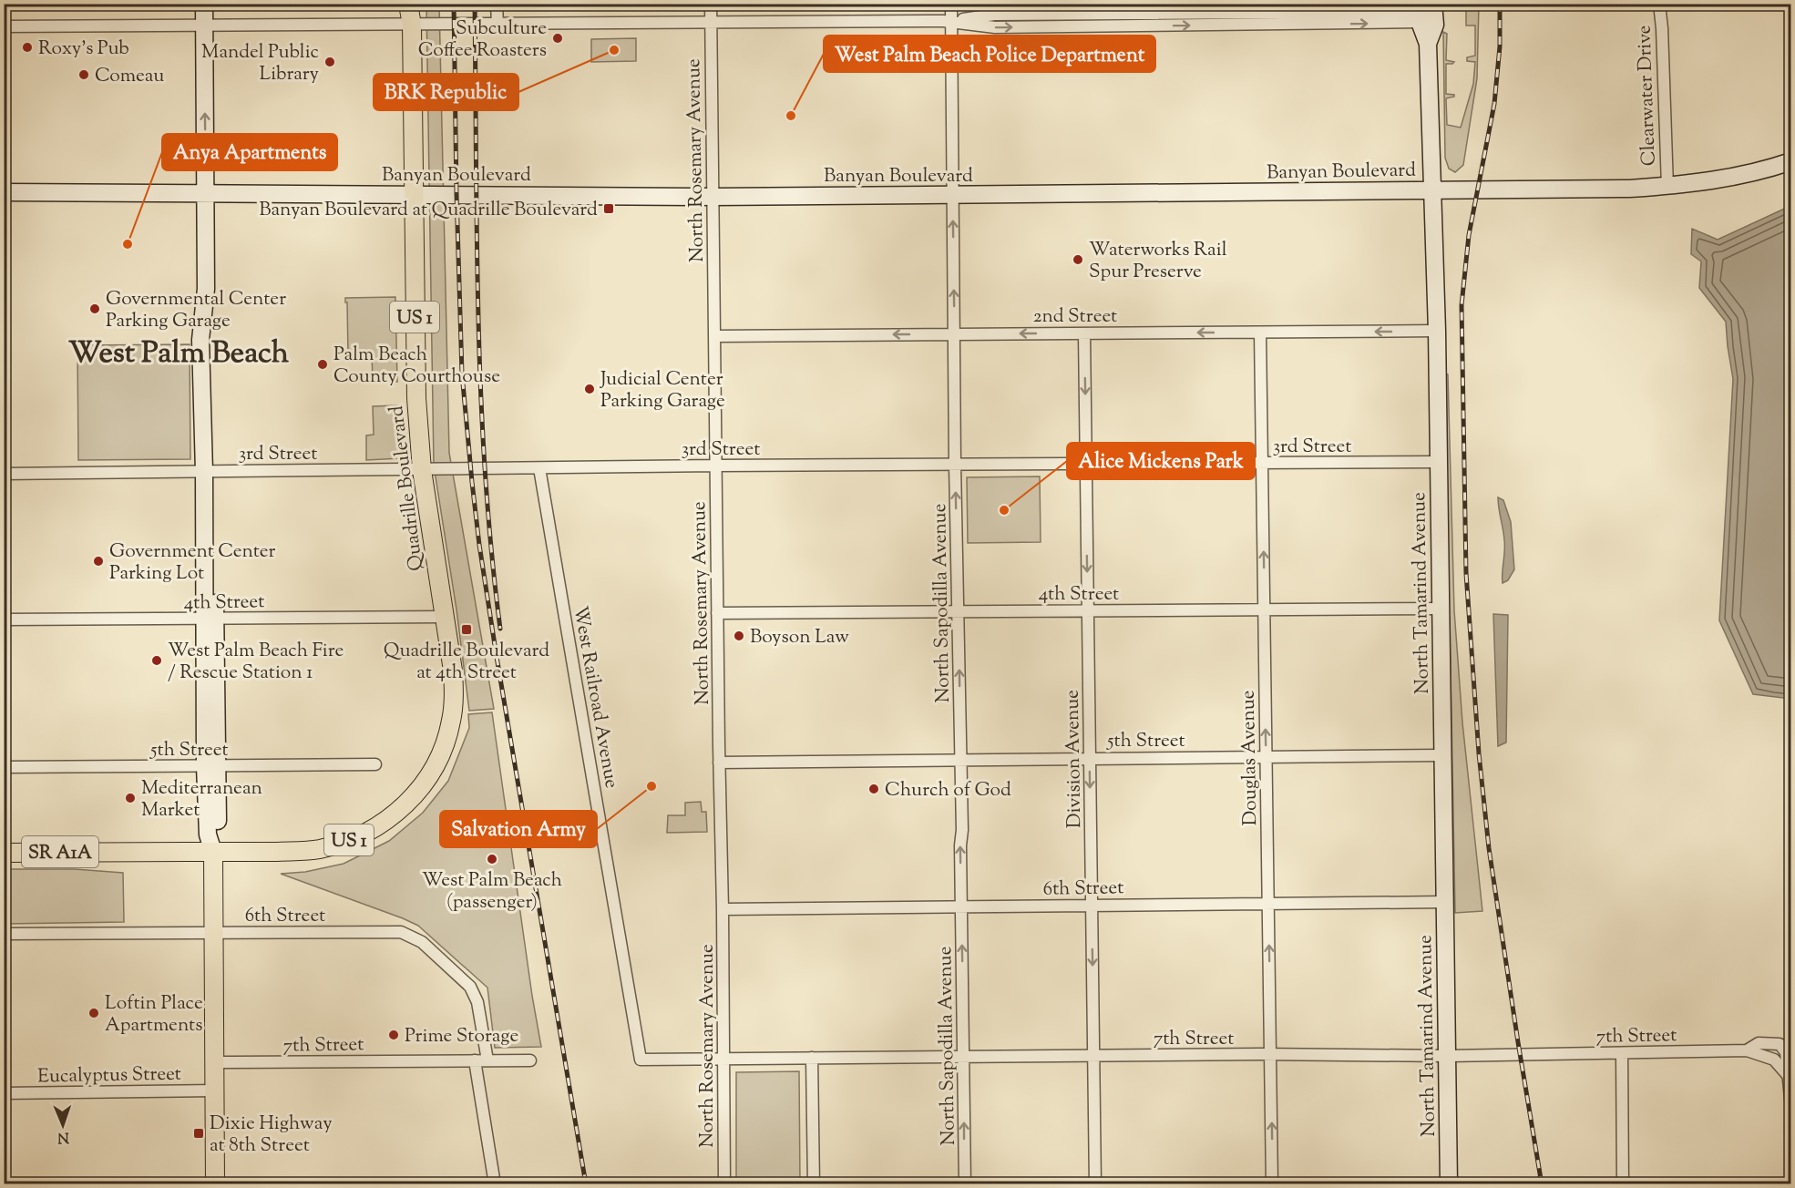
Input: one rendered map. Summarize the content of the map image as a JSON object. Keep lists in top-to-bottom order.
{
  "streets": {
    "main road": ["US 1", "Quadrille Boulevard", "SR A1A"],
    "street": [
      "Clearwater Drive",
      "North Rosemary Avenue",
      "Banyan Boulevard",
      "2nd Street",
      "3rd Street",
      "4th Street",
      "North Tamarind Avenue",
      "North Sapodilla Avenue",
      "West Railroad Avenue",
      "5th Street",
      "Douglas Avenue",
      "Division Avenue",
      "6th Street",
      "7th Street",
      "Eucalyptus Street"
    ]
  },
  "crossings": [
    ["Clearwater Drive", "Banyan Boulevard"],
    ["North Rosemary Avenue", "Banyan Boulevard"],
    ["North Rosemary Avenue", "2nd Street"],
    ["North Rosemary Avenue", "3rd Street"],
    ["North Rosemary Avenue", "4th Street"],
    ["North Rosemary Avenue", "5th Street"],
    ["North Rosemary Avenue", "6th Street"],
    ["North Rosemary Avenue", "7th Street"],
    ["Banyan Boulevard", "Quadrille Boulevard"],
    ["Banyan Boulevard", "North Tamarind Avenue"],
    ["Banyan Boulevard", "North Sapodilla Avenue"],
    ["2nd Street", "North Tamarind Avenue"],
    ["2nd Street", "North Sapodilla Avenue"],
    ["2nd Street", "Douglas Avenue"],
    ["2nd Street", "Division Avenue"],
    ["3rd Street", "Quadrille Boulevard"],
    ["3rd Street", "North Tamarind Avenue"],
    ["3rd Street", "North Sapodilla Avenue"],
    ["3rd Street", "West Railroad Avenue"],
    ["3rd Street", "Douglas Avenue"],
    ["3rd Street", "Division Avenue"],
    ["Quadrille Boulevard", "4th Street"],
    ["Quadrille Boulevard", "SR A1A"],
    ["4th Street", "North Tamarind Avenue"],
    ["4th Street", "North Sapodilla Avenue"],
    ["4th Street", "Douglas Avenue"],
    ["4th Street", "Division Avenue"],
    ["North Tamarind Avenue", "5th Street"],
    ["North Tamarind Avenue", "6th Street"],
    ["North Tamarind Avenue", "7th Street"],
    ["North Sapodilla Avenue", "5th Street"],
    ["North Sapodilla Avenue", "6th Street"],
    ["North Sapodilla Avenue", "7th Street"],
    ["West Railroad Avenue", "7th Street"],
    ["5th Street", "Douglas Avenue"],
    ["5th Street", "Division Avenue"],
    ["Douglas Avenue", "6th Street"],
    ["Douglas Avenue", "7th Street"],
    ["Division Avenue", "6th Street"],
    ["Division Avenue", "7th Street"],
    ["6th Street", "7th Street"]
  ],
  "one_way": [
    "2nd Street",
    "North Sapodilla Avenue",
    "Douglas Avenue",
    "Division Avenue"
  ],
  "districts": ["West Palm Beach"],
  "places": {
    "other": [
      "Subculture Coffee Roasters",
      "Roxy's Pub",
      "BRK Republic",
      "Mandel Public Library",
      "Comeau",
      "West Palm Beach Police Department",
      "Anya Apartments",
      "Waterworks Rail Spur Preserve",
      "Governmental Center Parking Garage",
      "Palm Beach County Courthouse",
      "Judicial Center Parking Garage",
      "Alice Mickens Park",
      "Government Center Parking Lot",
      "Boyson Law",
      "West Palm Beach Fire / Rescue Station 1",
      "Salvation Army",
      "Church of God",
      "Mediterranean Market",
      "West Palm Beach (passenger)",
      "Loftin Place Apartments",
      "Prime Storage"
    ],
    "transit": ["Banyan Boulevard at Quadrille Boulevard", "Quadrille Boulevard at 4th Street", "Dixie Highway at 8th Street"]
  },
  "north": "bottom"
}
